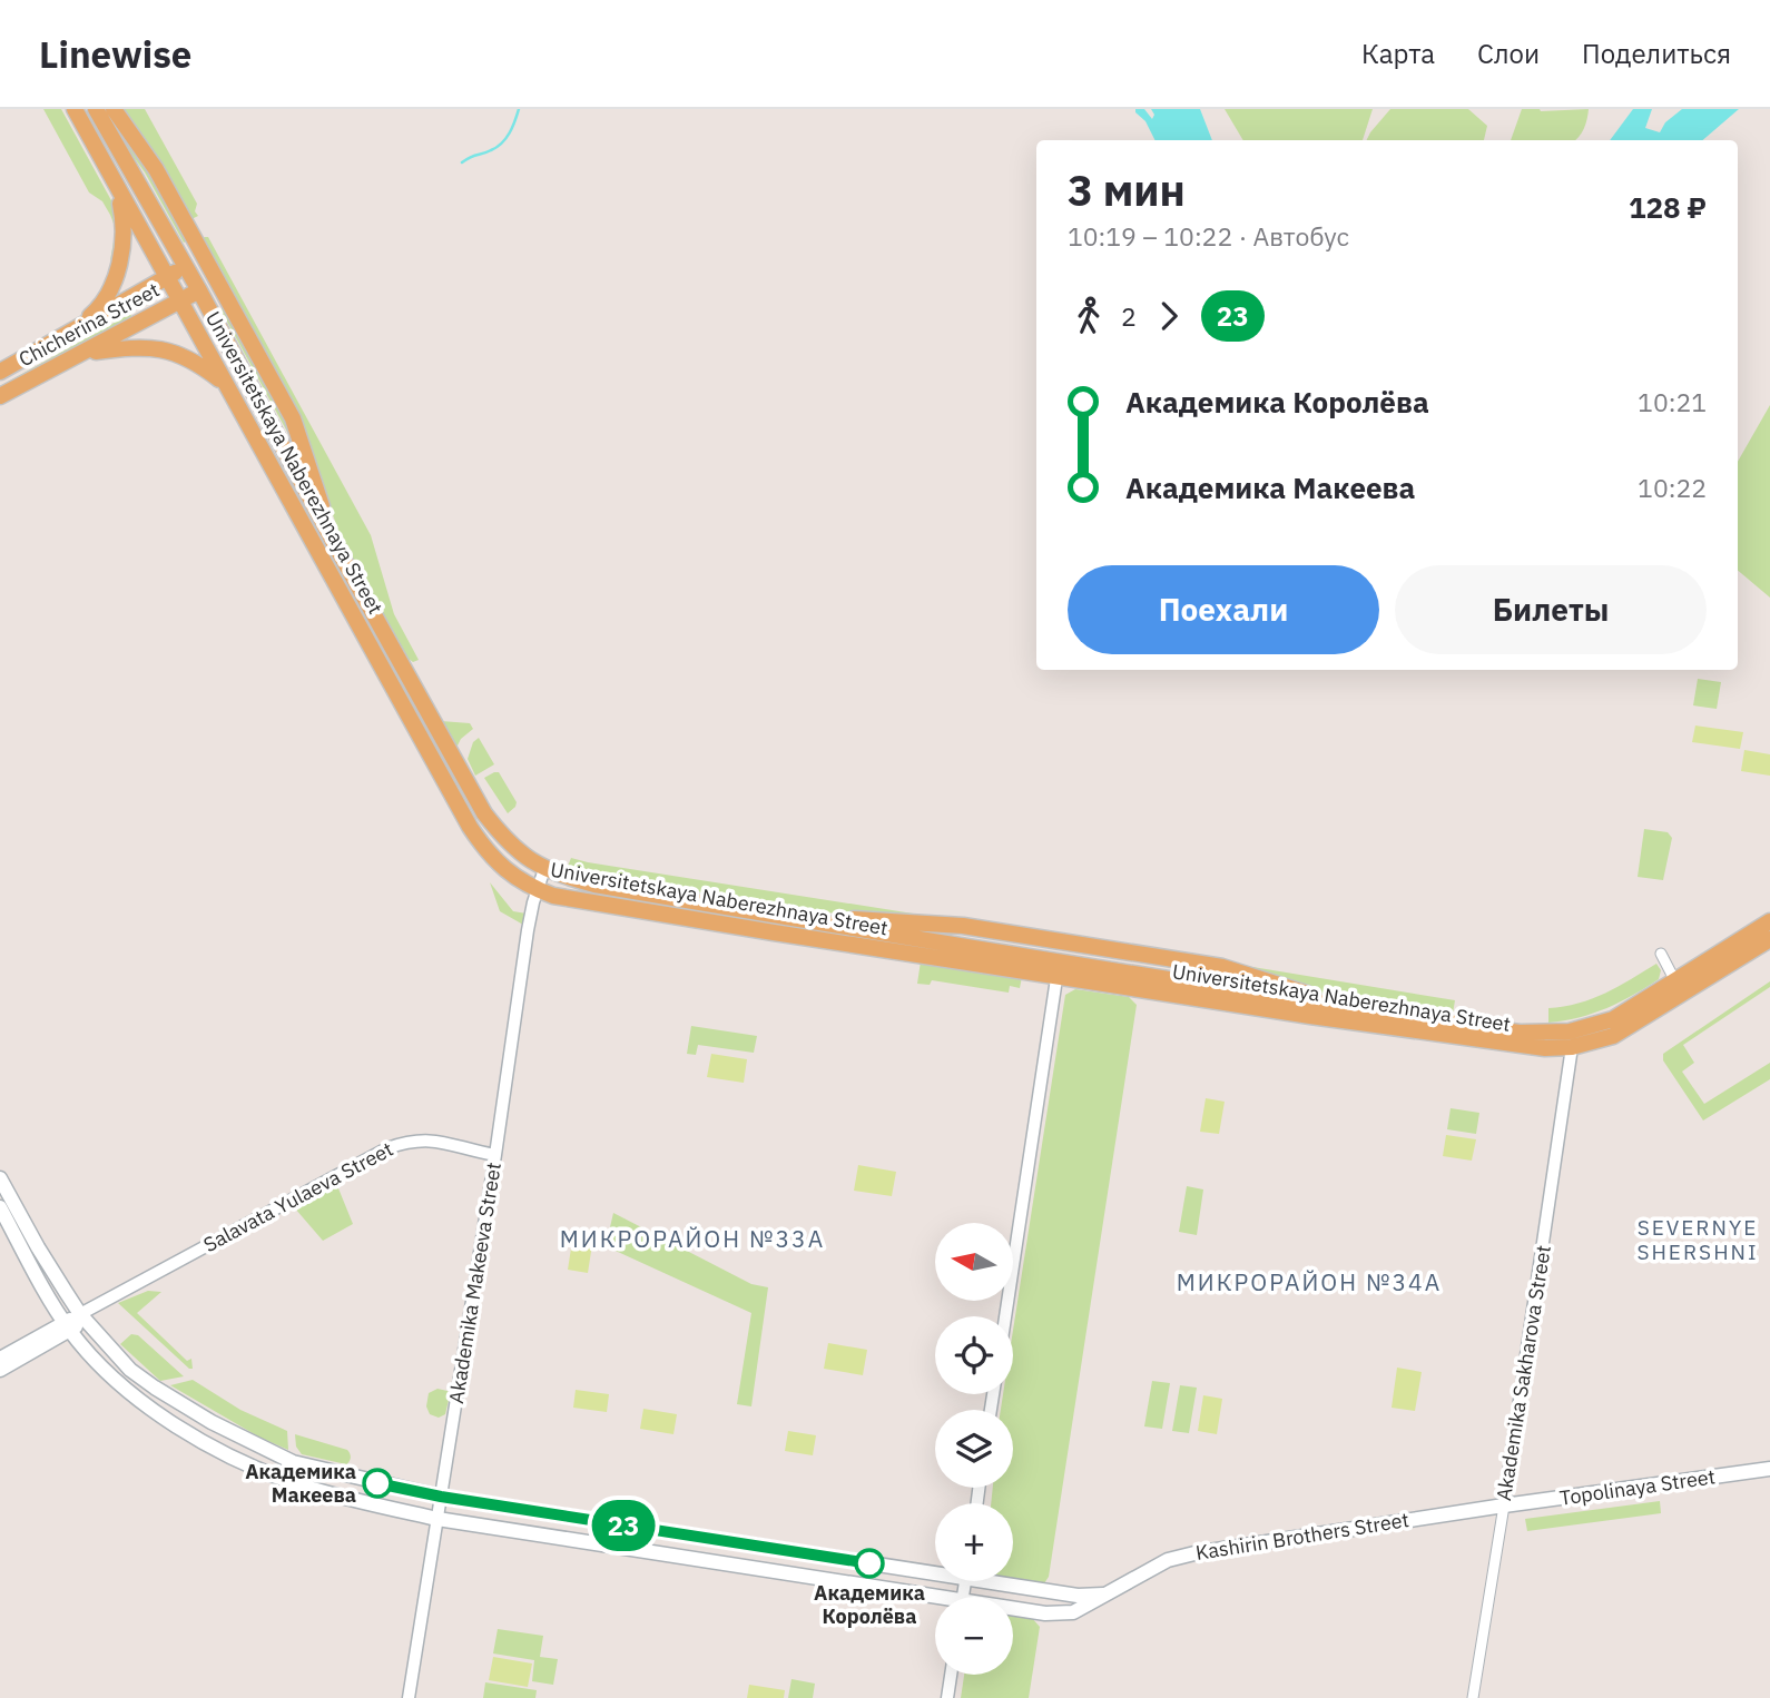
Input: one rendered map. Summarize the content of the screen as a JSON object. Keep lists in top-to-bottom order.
{
  "streets": {
    "main road": [
      "Chicherina Street",
      "Universitetskaya Naberezhnaya Street",
      "Salavata Yulaeva Street",
      "Topolinaya Street",
      "Kashirin Brothers Street"
    ],
    "street": ["Akademika Makeeva Street", "Akademika Sakharova Street"]
  },
  "crossings": [
    ["Chicherina Street", "Universitetskaya Naberezhnaya Street"],
    ["Universitetskaya Naberezhnaya Street", "Akademika Makeeva Street"],
    ["Universitetskaya Naberezhnaya Street", "Akademika Sakharova Street"],
    ["Salavata Yulaeva Street", "Akademika Makeeva Street"],
    ["Salavata Yulaeva Street", "Kashirin Brothers Street"],
    ["Akademika Makeeva Street", "Kashirin Brothers Street"],
    ["Akademika Sakharova Street", "Topolinaya Street"],
    ["Akademika Sakharova Street", "Kashirin Brothers Street"],
    ["Topolinaya Street", "Kashirin Brothers Street"]
  ],
  "districts": ["SEVERNYE SHERSHNI", "МИКРОРАЙОН №33А", "МИКРОРАЙОН №34А"],
  "places": ["Академика Макеева", "Академика Королёва"],
  "lines": ["bus line 23"],
  "north": "left",
  "page": {
    "header": "Linewise",
    "nav": ["Карта", "Слои", "Поделиться"],
    "on_map": "23",
    "heading": ["3 мин", "10:19 – 10:22 · Автобус", "128 ₽"],
    "legs": ["2", "23"],
    "list": [
      {
        "name": "Академика Королёва",
        "value": "10:21"
      },
      {
        "name": "Академика Макеева",
        "value": "10:22"
      }
    ],
    "buttons": ["Поехали", "Билеты"],
    "map_buttons": ["+", "−"]
  }
}
